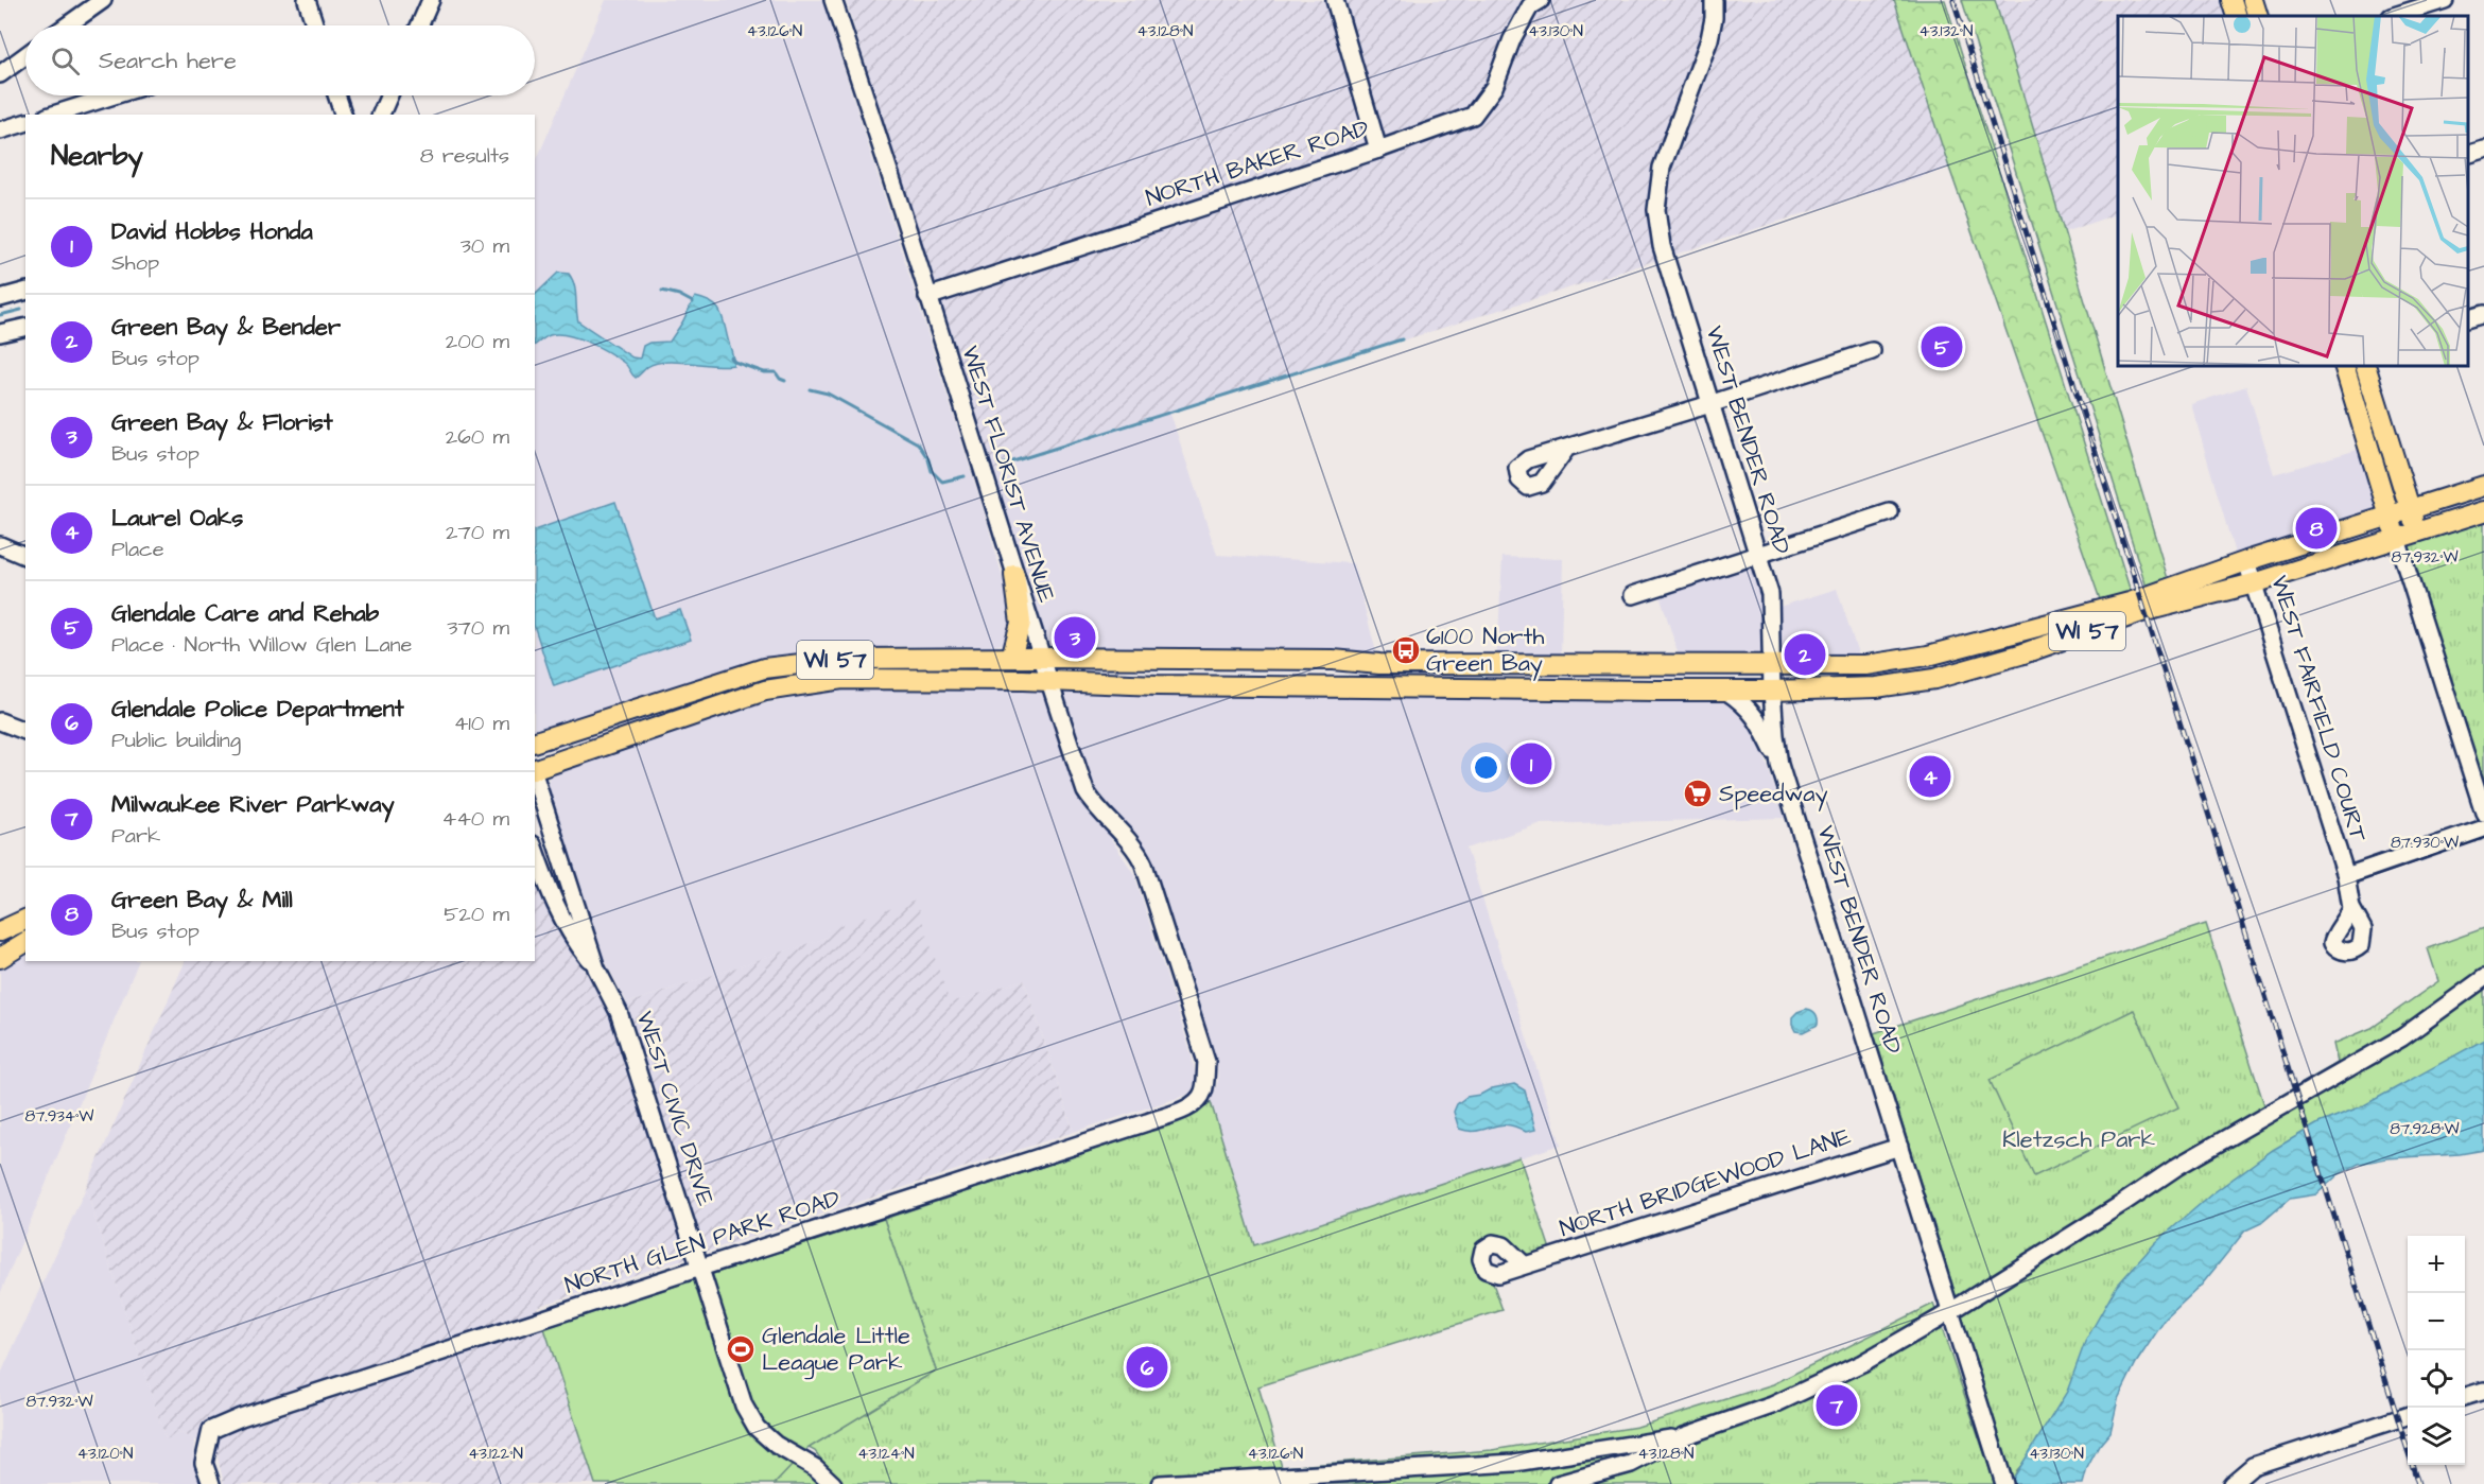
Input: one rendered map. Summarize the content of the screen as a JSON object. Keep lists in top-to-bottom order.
{
  "streets": {
    "main road": ["WI 57"],
    "street": [
      "NORTH BAKER ROAD",
      "WEST BENDER ROAD",
      "WEST FLORIST AVENUE",
      "WEST FAIRFIELD COURT",
      "WEST CIVIC DRIVE",
      "NORTH BRIDGEWOOD LANE",
      "NORTH GLEN PARK ROAD"
    ]
  },
  "crossings": [
    ["NORTH BAKER ROAD", "WEST FLORIST AVENUE"],
    ["WEST BENDER ROAD", "WI 57"],
    ["WEST BENDER ROAD", "NORTH BRIDGEWOOD LANE"],
    ["WEST FLORIST AVENUE", "WI 57"],
    ["WEST FLORIST AVENUE", "NORTH GLEN PARK ROAD"],
    ["WI 57", "WEST FAIRFIELD COURT"],
    ["WEST CIVIC DRIVE", "NORTH GLEN PARK ROAD"]
  ],
  "parks": ["Kletzsch Park"],
  "places": {
    "bus stop": ["6100 North Green Bay"],
    "supermarket": ["Speedway"],
    "sports": ["Glendale Little League Park"]
  },
  "page": {
    "search": "Search here",
    "heading": ["Nearby", "8 results"],
    "list": [
      {
        "mark": "1",
        "name": "David Hobbs Honda",
        "note": "Shop",
        "value": "30 m"
      },
      {
        "mark": "2",
        "name": "Green Bay & Bender",
        "note": "Bus stop",
        "value": "200 m"
      },
      {
        "mark": "3",
        "name": "Green Bay & Florist",
        "note": "Bus stop",
        "value": "260 m"
      },
      {
        "mark": "4",
        "name": "Laurel Oaks",
        "note": "Place",
        "value": "270 m"
      },
      {
        "mark": "5",
        "name": "Glendale Care and Rehab",
        "note": "Place · North Willow Glen Lane",
        "value": "370 m"
      },
      {
        "mark": "6",
        "name": "Glendale Police Department",
        "note": "Public building",
        "value": "410 m"
      },
      {
        "mark": "7",
        "name": "Milwaukee River Parkway",
        "note": "Park",
        "value": "440 m"
      },
      {
        "mark": "8",
        "name": "Green Bay & Mill",
        "note": "Bus stop",
        "value": "520 m"
      }
    ],
    "pins": [
      "5",
      "8",
      "3",
      "2",
      "1",
      "4",
      "6",
      "7"
    ],
    "map_buttons": ["+", "−"]
  },
  "coordinates": [
    "43.130°N",
    "43.126°N",
    "43.128°N",
    "43.132°N",
    "87.932°W",
    "87.930°W",
    "87.934°W",
    "87.928°W",
    "43.120°N",
    "43.122°N",
    "43.124°N"
  ]
}
